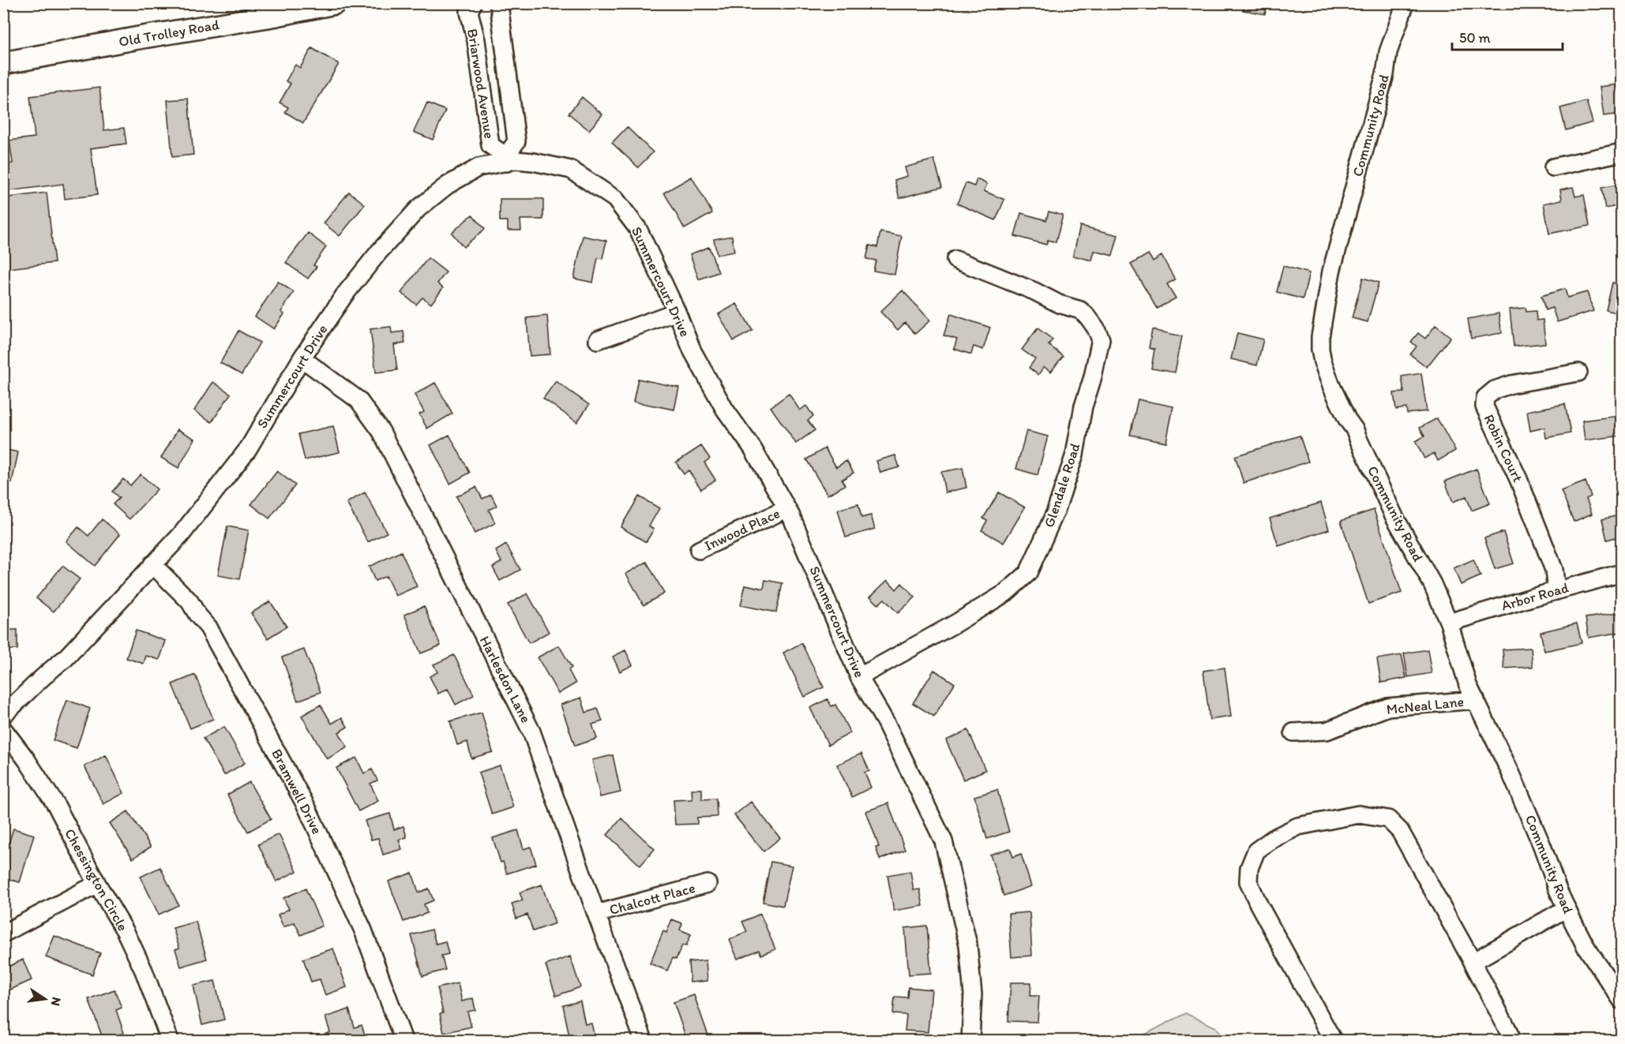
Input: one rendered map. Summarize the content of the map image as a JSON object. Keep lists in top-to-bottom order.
{
  "streets": {
    "main road": ["Old Trolley Road"],
    "street": [
      "Briarwood Avenue",
      "Community Road",
      "Summercourt Drive",
      "Robin Court",
      "Glendale Road",
      "Inwood Place",
      "Arbor Road",
      "Harlesdon Lane",
      "McNeal Lane",
      "Bramwell Drive",
      "Chessington Circle",
      "Chalcott Place"
    ]
  },
  "crossings": [
    ["Briarwood Avenue", "Summercourt Drive"],
    ["Community Road", "Arbor Road"],
    ["Community Road", "McNeal Lane"],
    ["Summercourt Drive", "Glendale Road"],
    ["Summercourt Drive", "Inwood Place"],
    ["Summercourt Drive", "Harlesdon Lane"],
    ["Summercourt Drive", "Bramwell Drive"],
    ["Robin Court", "Arbor Road"],
    ["Harlesdon Lane", "Chalcott Place"]
  ],
  "scale_bar": "50 m",
  "north": "right"
}
